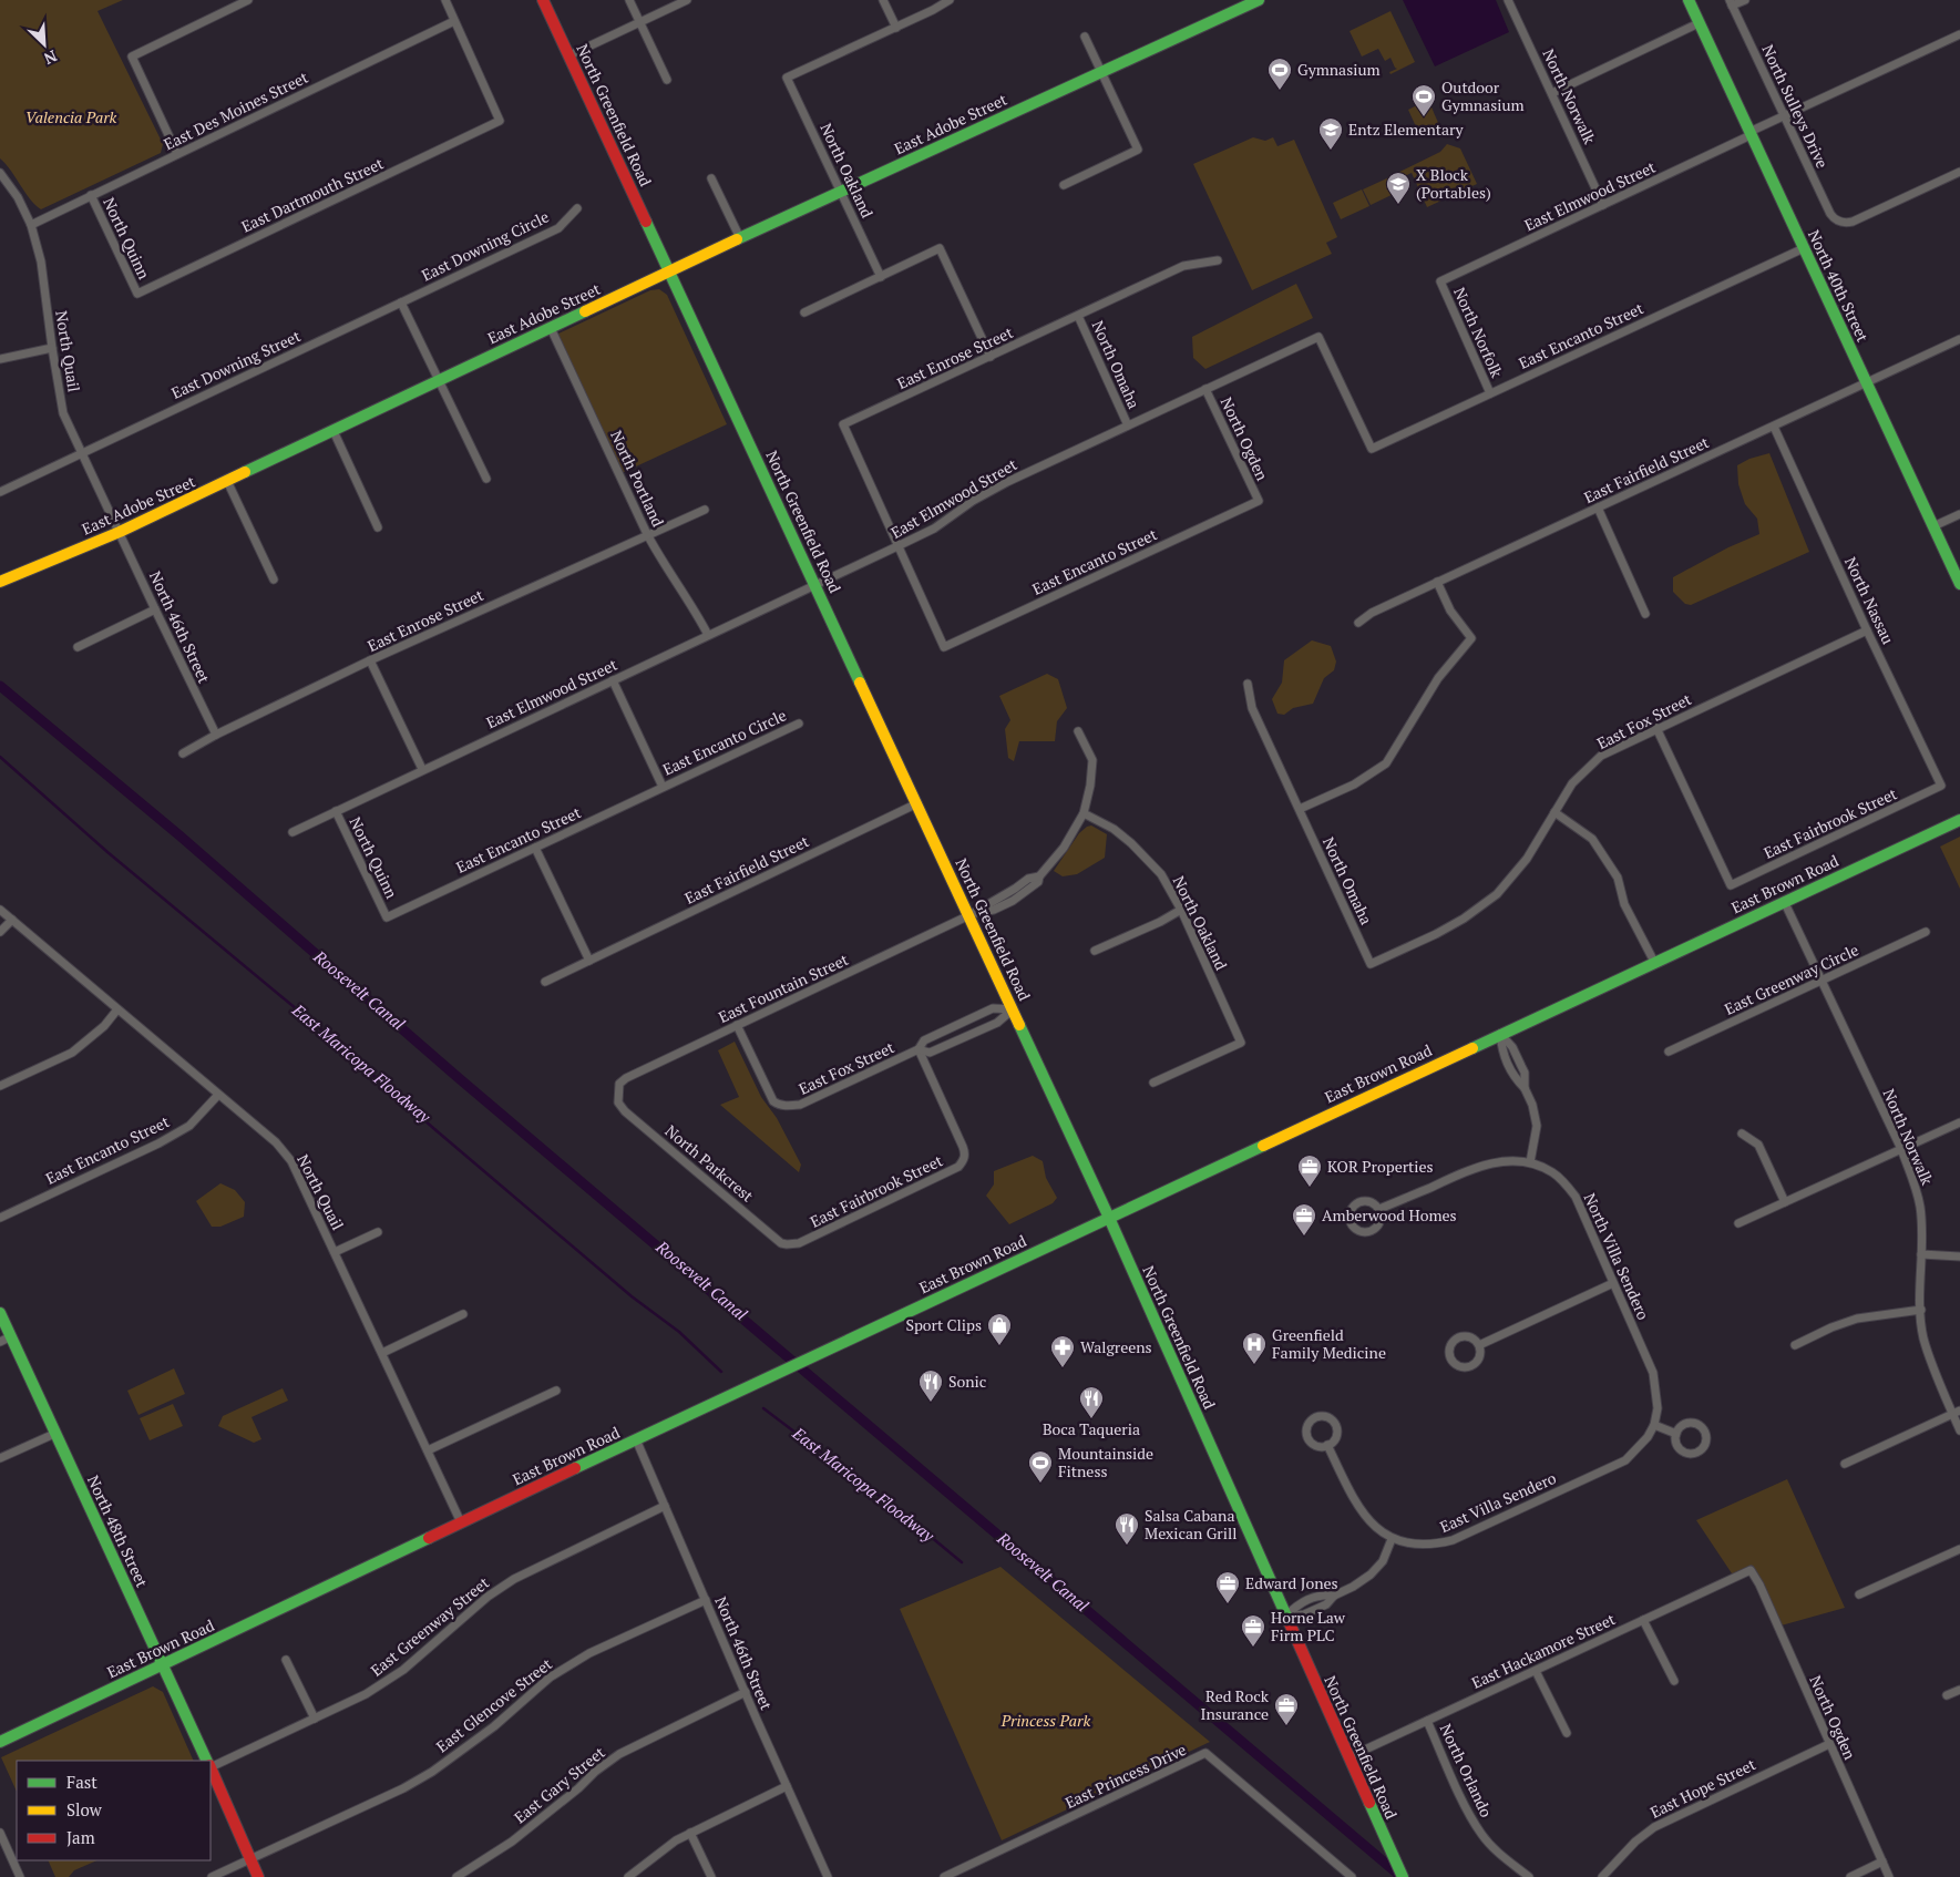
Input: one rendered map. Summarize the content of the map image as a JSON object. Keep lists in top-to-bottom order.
{
  "streets": {
    "main road": [
      "North Greenfield Road",
      "East Adobe Street",
      "North 40th Street",
      "East Brown Road",
      "North 48th Street"
    ],
    "street": [
      "North Norwalk",
      "North Sulleys Drive",
      "East Des Moines Street",
      "North Oakland",
      "East Dartmouth Street",
      "East Elmwood Street",
      "North Quinn",
      "East Downing Circle",
      "North Norfolk",
      "East Encanto Street",
      "North Quail",
      "East Enrose Street",
      "East Downing Street",
      "North Omaha",
      "North Ogden",
      "East Fairfield Street",
      "North Portland",
      "North Nassau",
      "North 46th Street",
      "East Fox Street",
      "East Encanto Circle",
      "East Fairbrook Street",
      "East Greenway Circle",
      "East Fountain Street",
      "North Parkcrest",
      "North Villa Sendero",
      "East Villa Sendero",
      "East Greenway Street",
      "East Hackamore Street",
      "East Glencove Street",
      "North Orlando",
      "East Princess Drive",
      "East Gary Street",
      "East Hope Street"
    ]
  },
  "crossings": [
    ["North Norwalk", "East Elmwood Street"],
    ["North Norwalk", "East Brown Road"],
    ["North Norwalk", "East Greenway Circle"],
    ["North Sulleys Drive", "East Elmwood Street"],
    ["East Des Moines Street", "East Dartmouth Street"],
    ["East Des Moines Street", "North Quinn"],
    ["East Des Moines Street", "North Quail"],
    ["North Greenfield Road", "East Adobe Street"],
    ["North Greenfield Road", "East Elmwood Street"],
    ["North Greenfield Road", "East Fairfield Street"],
    ["North Greenfield Road", "East Fox Street"],
    ["North Greenfield Road", "East Brown Road"],
    ["North Greenfield Road", "East Fountain Street"],
    ["North Greenfield Road", "East Hackamore Street"],
    ["East Adobe Street", "North Oakland"],
    ["East Adobe Street", "North Quail"],
    ["East Adobe Street", "North Portland"],
    ["East Adobe Street", "North 46th Street"],
    ["North Oakland", "East Fountain Street"],
    ["East Dartmouth Street", "North Quinn"],
    ["East Elmwood Street", "North Quinn"],
    ["East Elmwood Street", "North 40th Street"],
    ["East Elmwood Street", "North Norfolk"],
    ["East Elmwood Street", "East Encanto Street"],
    ["East Elmwood Street", "East Enrose Street"],
    ["East Elmwood Street", "North Omaha"],
    ["East Elmwood Street", "North Ogden"],
    ["East Elmwood Street", "North Portland"],
    ["North Quinn", "East Encanto Street"],
    ["East Downing Circle", "East Downing Street"],
    ["North 40th Street", "East Encanto Street"],
    ["North 40th Street", "East Fairfield Street"],
    ["North Norfolk", "East Encanto Street"],
    ["East Encanto Street", "North Quail"],
    ["East Encanto Street", "East Enrose Street"],
    ["East Encanto Street", "North Ogden"],
    ["East Encanto Street", "East Encanto Circle"],
    ["North Quail", "East Downing Street"],
    ["North Quail", "North 46th Street"],
    ["North Quail", "East Brown Road"],
    ["East Enrose Street", "North Omaha"],
    ["East Enrose Street", "North Portland"],
    ["East Enrose Street", "North 46th Street"],
    ["North Omaha", "East Fox Street"],
    ["North Ogden", "East Hackamore Street"],
    ["North Ogden", "East Hope Street"],
    ["East Fairfield Street", "North Nassau"],
    ["North Nassau", "East Fox Street"],
    ["North Nassau", "East Fairbrook Street"],
    ["North 46th Street", "East Brown Road"],
    ["North 46th Street", "East Greenway Street"],
    ["North 46th Street", "East Glencove Street"],
    ["North 46th Street", "East Gary Street"],
    ["East Fox Street", "East Fairbrook Street"],
    ["East Fox Street", "East Fountain Street"],
    ["East Fairbrook Street", "North Parkcrest"],
    ["East Brown Road", "North 48th Street"],
    ["East Fountain Street", "North Parkcrest"],
    ["North Villa Sendero", "East Villa Sendero"],
    ["North 48th Street", "East Glencove Street"],
    ["East Hackamore Street", "North Orlando"]
  ],
  "water": ["Roosevelt Canal", "East Maricopa Floodway"],
  "parks": ["Valencia Park", "Princess Park"],
  "places": {
    "sports": ["Gymnasium", "Outdoor Gymnasium", "Mountainside Fitness"],
    "school or university": ["Entz Elementary", "X Block (Portables)"],
    "office": [
      "KOR Properties",
      "Amberwood Homes",
      "Edward Jones",
      "Horne Law Firm PLC",
      "Red Rock Insurance"
    ],
    "shop": ["Sport Clips"],
    "hospital": ["Greenfield Family Medicine"],
    "pharmacy": ["Walgreens"],
    "restaurant": ["Sonic", "Boca Taqueria", "Salsa Cabana Mexican Grill"]
  },
  "legend": ["Fast", "Slow", "Jam"],
  "north": "bottom right"
}
